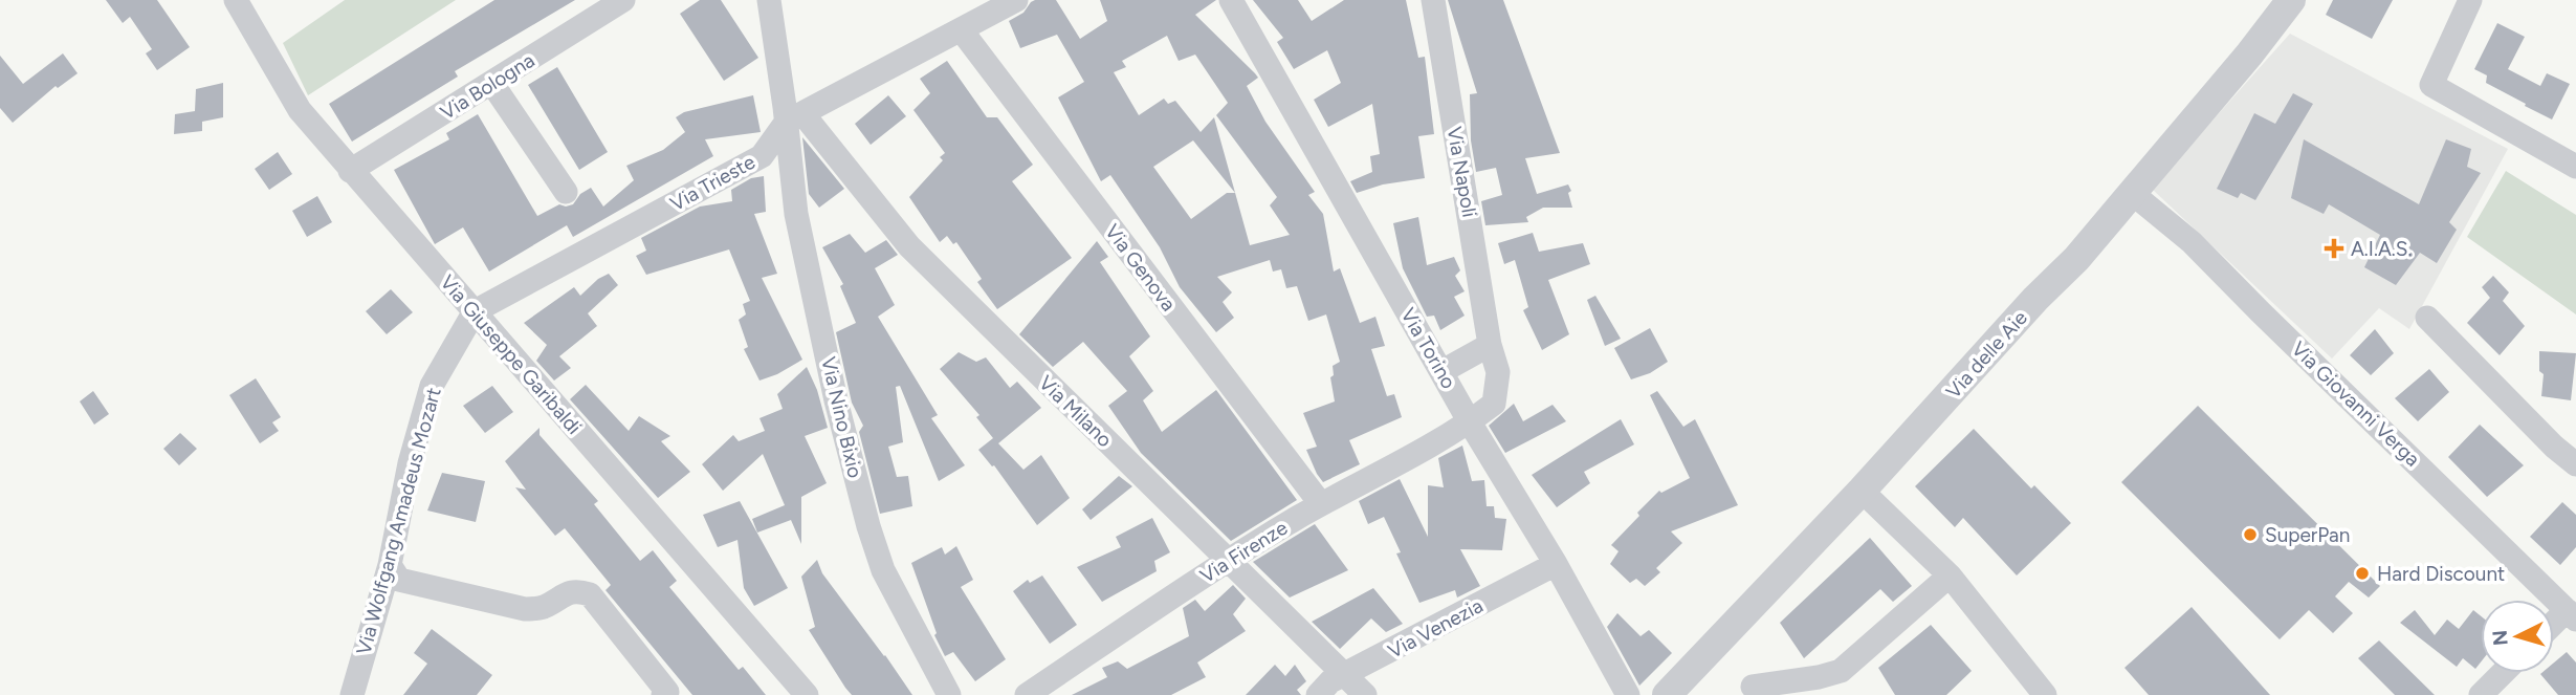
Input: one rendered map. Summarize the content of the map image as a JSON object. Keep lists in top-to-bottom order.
{
  "streets": {
    "street": [
      "Via Bologna",
      "Via Napoli",
      "Via Trieste",
      "Via Genova",
      "Via Torino",
      "Via Giuseppe Garibaldi",
      "Via delle Aie",
      "Via Giovanni Verga",
      "Via Milano",
      "Via Nino Bixio",
      "Via Wolfgang Amadeus Mozart",
      "Via Firenze",
      "Via Venezia"
    ]
  },
  "crossings": [
    ["Via Bologna", "Via Giuseppe Garibaldi"],
    ["Via Napoli", "Via Torino"],
    ["Via Napoli", "Via Firenze"],
    ["Via Trieste", "Via Genova"],
    ["Via Trieste", "Via Giuseppe Garibaldi"],
    ["Via Trieste", "Via Milano"],
    ["Via Trieste", "Via Nino Bixio"],
    ["Via Trieste", "Via Wolfgang Amadeus Mozart"],
    ["Via Genova", "Via Firenze"],
    ["Via Torino", "Via Firenze"],
    ["Via Torino", "Via Venezia"],
    ["Via Giuseppe Garibaldi", "Via Wolfgang Amadeus Mozart"],
    ["Via delle Aie", "Via Giovanni Verga"],
    ["Via Milano", "Via Nino Bixio"],
    ["Via Milano", "Via Firenze"],
    ["Via Milano", "Via Venezia"]
  ],
  "places": {
    "health": ["A.I.A.S."],
    "other": ["SuperPan", "Hard Discount"]
  },
  "north": "left"
}
